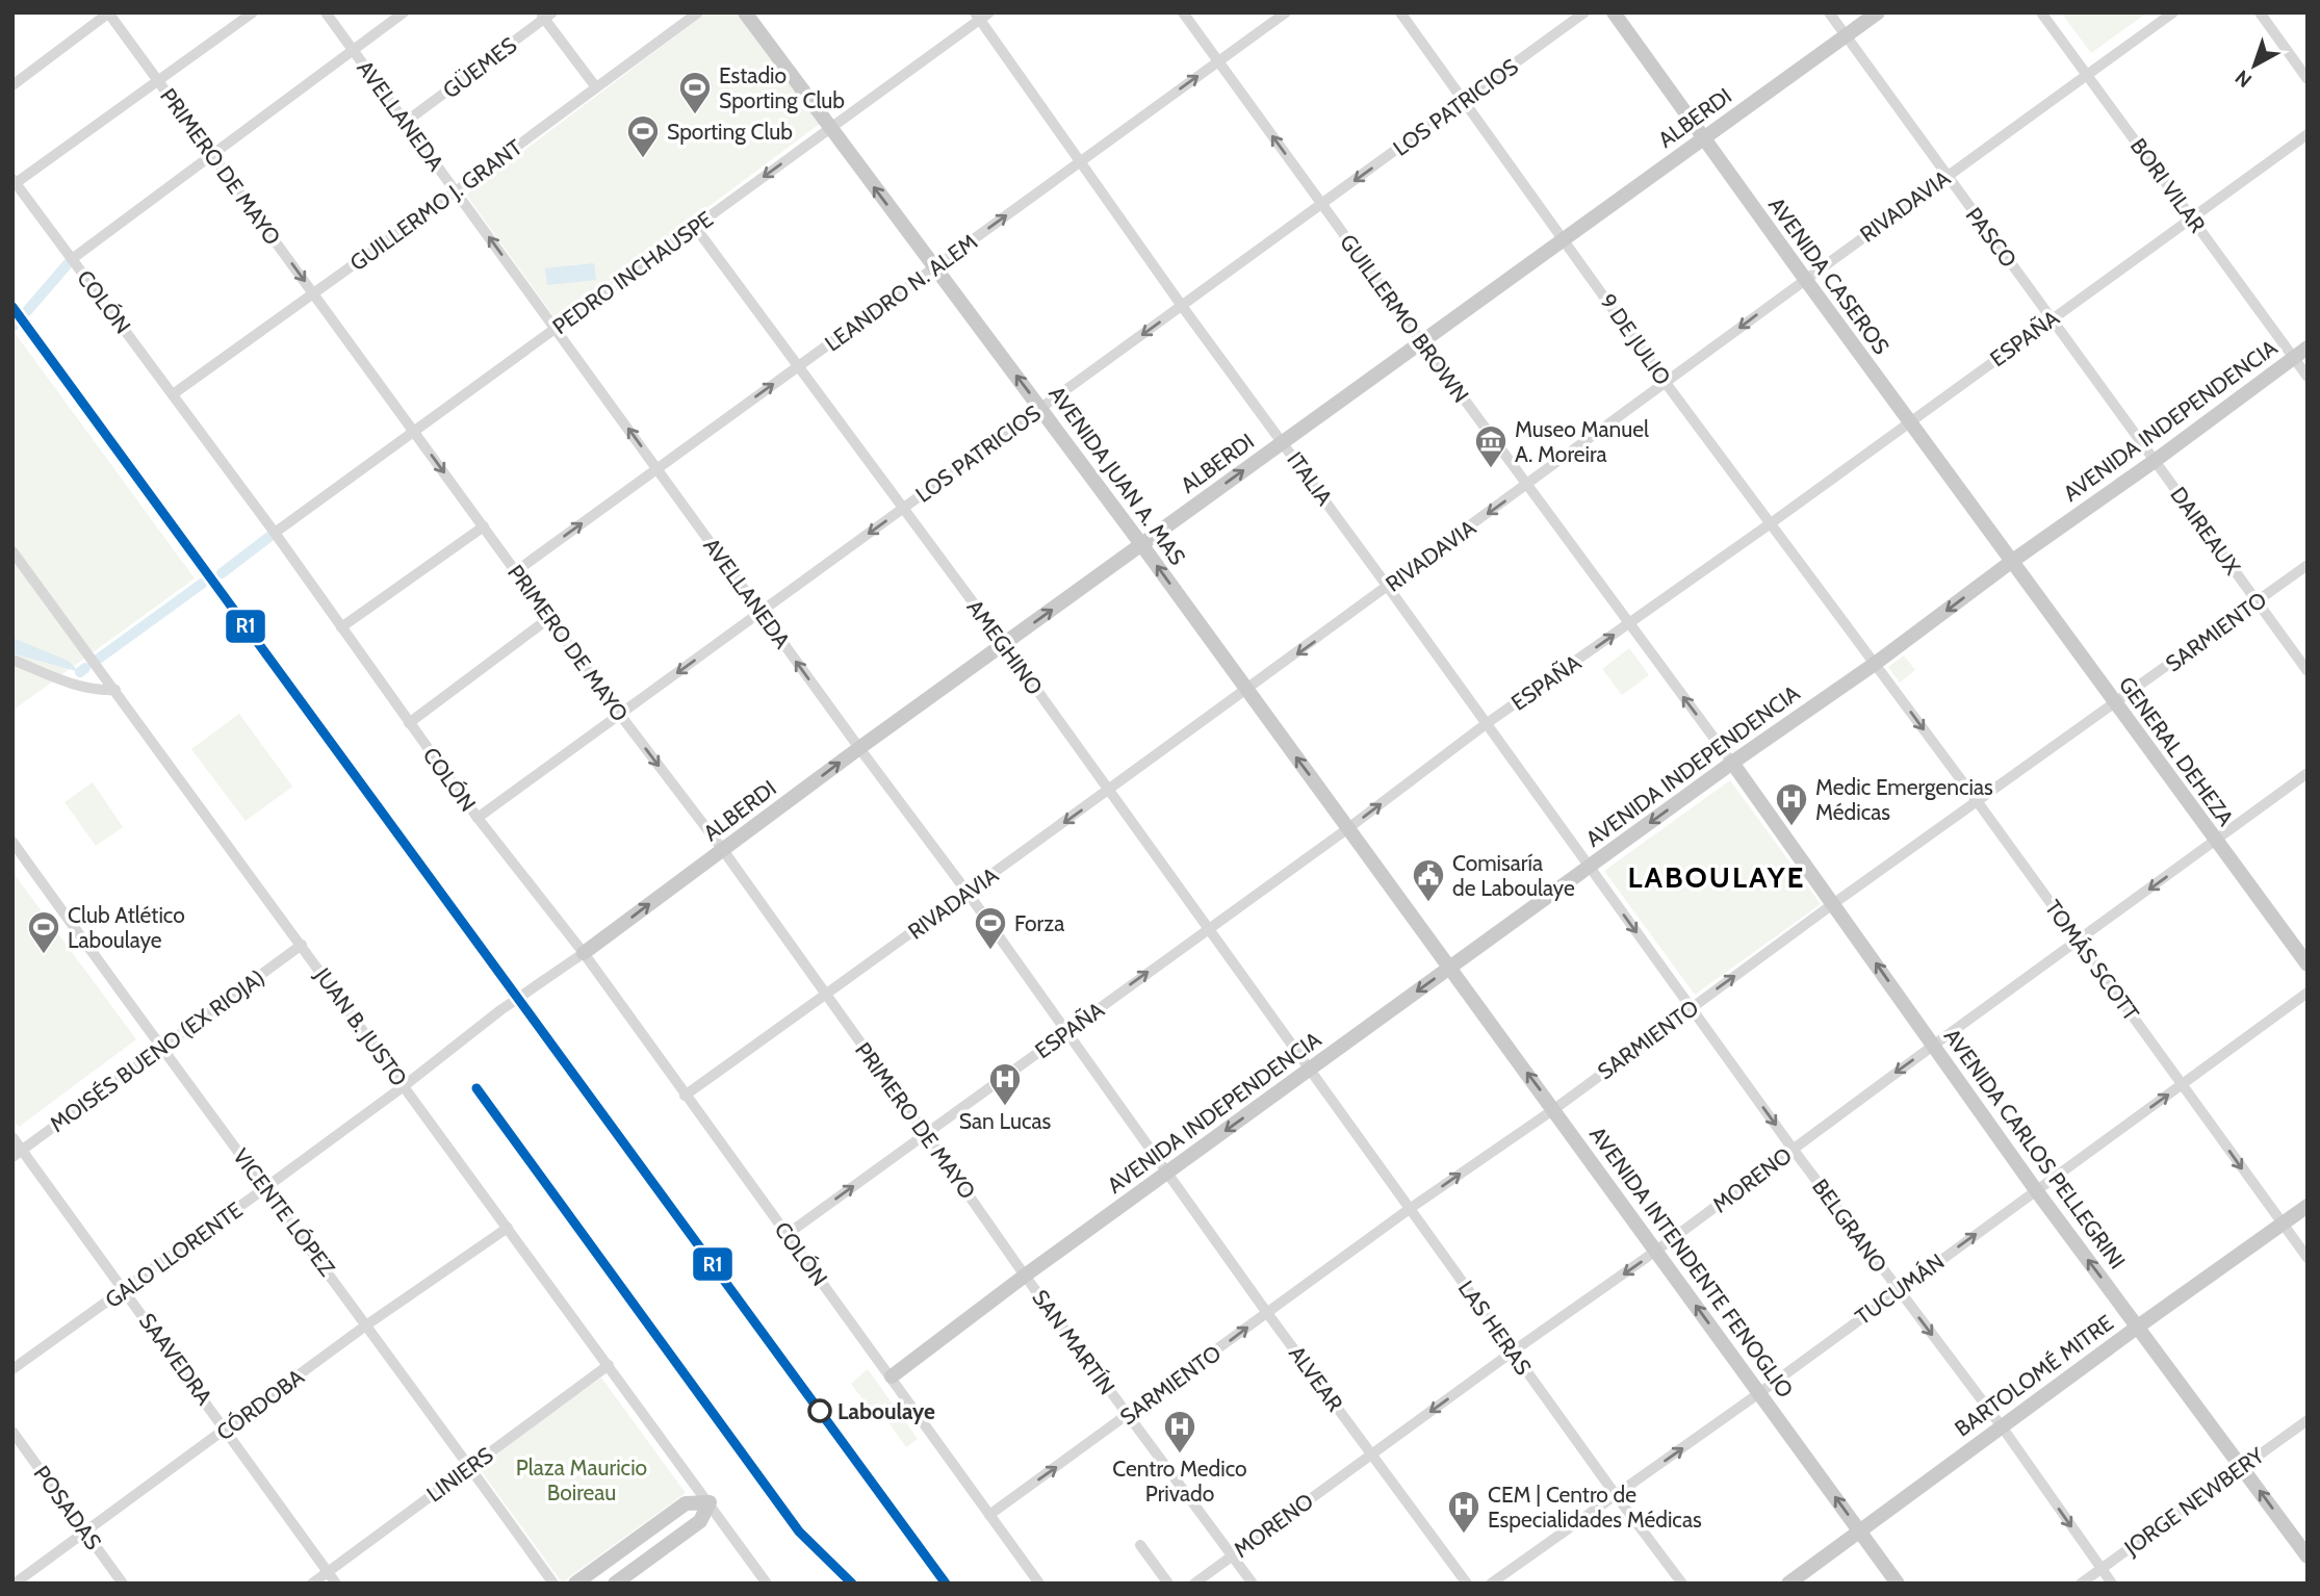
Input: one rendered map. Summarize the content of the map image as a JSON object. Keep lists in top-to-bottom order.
{
  "streets": {
    "main road": [
      "ALBERDI",
      "AVENIDA CASEROS",
      "AVENIDA INDEPENDENCIA",
      "AVENIDA JUAN A. MAS",
      "GENERAL DEHEZA",
      "AVENIDA CARLOS PELLEGRINI",
      "AVENIDA INTENDENTE FENOGLIO",
      "BARTOLOMÉ MITRE"
    ],
    "street": [
      "GÜEMES",
      "LOS PATRICIOS",
      "AVELLANEDA",
      "PRIMERO DE MAYO",
      "BORI VILAR",
      "GUILLERMO J. GRANT",
      "RIVADAVIA",
      "PASCO",
      "PEDRO INCHAUSPE",
      "LEANDRO N. ALEM",
      "COLÓN",
      "GUILLERMO BROWN",
      "ESPAÑA",
      "9 DE JULIO",
      "ITALIA",
      "DAIREAUX",
      "SARMIENTO",
      "AMEGHINO",
      "TOMÁS SCOTT",
      "JUAN B. JUSTO",
      "MOISÉS BUENO (EX RIOJA)",
      "MORENO",
      "VICENTE LÓPEZ",
      "BELGRANO",
      "GALO LLORENTE",
      "TUCUMÁN",
      "LAS HERAS",
      "SAN MARTÍN",
      "SAAVEDRA",
      "ALVEAR",
      "CÓRDOBA",
      "LINIERS",
      "JORGE NEWBERY",
      "POSADAS"
    ]
  },
  "crossings": [
    ["GÜEMES", "AVELLANEDA"],
    ["LOS PATRICIOS", "AVELLANEDA"],
    ["LOS PATRICIOS", "PRIMERO DE MAYO"],
    ["LOS PATRICIOS", "COLÓN"],
    ["LOS PATRICIOS", "GUILLERMO BROWN"],
    ["LOS PATRICIOS", "9 DE JULIO"],
    ["LOS PATRICIOS", "AVENIDA JUAN A. MAS"],
    ["LOS PATRICIOS", "ITALIA"],
    ["LOS PATRICIOS", "AMEGHINO"],
    ["AVELLANEDA", "ALBERDI"],
    ["AVELLANEDA", "GUILLERMO J. GRANT"],
    ["AVELLANEDA", "RIVADAVIA"],
    ["AVELLANEDA", "PEDRO INCHAUSPE"],
    ["AVELLANEDA", "LEANDRO N. ALEM"],
    ["AVELLANEDA", "ESPAÑA"],
    ["AVELLANEDA", "AVENIDA INDEPENDENCIA"],
    ["AVELLANEDA", "ALVEAR"],
    ["ALBERDI", "PRIMERO DE MAYO"],
    ["ALBERDI", "PASCO"],
    ["ALBERDI", "AVENIDA CASEROS"],
    ["ALBERDI", "COLÓN"],
    ["ALBERDI", "GUILLERMO BROWN"],
    ["ALBERDI", "9 DE JULIO"],
    ["ALBERDI", "AVENIDA JUAN A. MAS"],
    ["ALBERDI", "ITALIA"],
    ["ALBERDI", "AMEGHINO"],
    ["ALBERDI", "GALO LLORENTE"],
    ["PRIMERO DE MAYO", "GUILLERMO J. GRANT"],
    ["PRIMERO DE MAYO", "RIVADAVIA"],
    ["PRIMERO DE MAYO", "PEDRO INCHAUSPE"],
    ["PRIMERO DE MAYO", "LEANDRO N. ALEM"],
    ["PRIMERO DE MAYO", "ESPAÑA"],
    ["PRIMERO DE MAYO", "AVENIDA INDEPENDENCIA"],
    ["PRIMERO DE MAYO", "SAN MARTÍN"],
    ["BORI VILAR", "RIVADAVIA"],
    ["BORI VILAR", "ESPAÑA"],
    ["BORI VILAR", "AVENIDA INDEPENDENCIA"],
    ["GUILLERMO J. GRANT", "COLÓN"],
    ["RIVADAVIA", "PASCO"],
    ["RIVADAVIA", "AVENIDA CASEROS"],
    ["RIVADAVIA", "COLÓN"],
    ["RIVADAVIA", "GUILLERMO BROWN"],
    ["RIVADAVIA", "9 DE JULIO"],
    ["RIVADAVIA", "AVENIDA JUAN A. MAS"],
    ["RIVADAVIA", "ITALIA"],
    ["RIVADAVIA", "AMEGHINO"],
    ["PASCO", "ESPAÑA"],
    ["PASCO", "AVENIDA INDEPENDENCIA"],
    ["PASCO", "DAIREAUX"],
    ["PEDRO INCHAUSPE", "COLÓN"],
    ["PEDRO INCHAUSPE", "AVENIDA JUAN A. MAS"],
    ["PEDRO INCHAUSPE", "ITALIA"],
    ["PEDRO INCHAUSPE", "AMEGHINO"],
    ["AVENIDA CASEROS", "ESPAÑA"],
    ["AVENIDA CASEROS", "AVENIDA INDEPENDENCIA"],
    ["AVENIDA CASEROS", "GENERAL DEHEZA"],
    ["LEANDRO N. ALEM", "GUILLERMO BROWN"],
    ["LEANDRO N. ALEM", "AVENIDA JUAN A. MAS"],
    ["LEANDRO N. ALEM", "ITALIA"],
    ["LEANDRO N. ALEM", "AMEGHINO"],
    ["COLÓN", "ESPAÑA"],
    ["COLÓN", "AVENIDA INDEPENDENCIA"],
    ["COLÓN", "SARMIENTO"],
    ["COLÓN", "GALO LLORENTE"],
    ["GUILLERMO BROWN", "ESPAÑA"],
    ["GUILLERMO BROWN", "AVENIDA INDEPENDENCIA"],
    ["GUILLERMO BROWN", "AVENIDA CARLOS PELLEGRINI"],
    ["ESPAÑA", "9 DE JULIO"],
    ["ESPAÑA", "AVENIDA JUAN A. MAS"],
    ["ESPAÑA", "ITALIA"],
    ["ESPAÑA", "AMEGHINO"],
    ["9 DE JULIO", "AVENIDA INDEPENDENCIA"],
    ["9 DE JULIO", "TOMÁS SCOTT"],
    ["AVENIDA INDEPENDENCIA", "AVENIDA JUAN A. MAS"],
    ["AVENIDA INDEPENDENCIA", "ITALIA"],
    ["AVENIDA INDEPENDENCIA", "DAIREAUX"],
    ["AVENIDA INDEPENDENCIA", "AMEGHINO"],
    ["AVENIDA INDEPENDENCIA", "GENERAL DEHEZA"],
    ["AVENIDA INDEPENDENCIA", "TOMÁS SCOTT"],
    ["AVENIDA INDEPENDENCIA", "AVENIDA CARLOS PELLEGRINI"],
    ["AVENIDA INDEPENDENCIA", "BELGRANO"],
    ["AVENIDA INDEPENDENCIA", "AVENIDA INTENDENTE FENOGLIO"],
    ["AVENIDA INDEPENDENCIA", "LAS HERAS"],
    ["AVENIDA INDEPENDENCIA", "SAN MARTÍN"],
    ["AVENIDA INDEPENDENCIA", "ALVEAR"],
    ["AVENIDA JUAN A. MAS", "AVENIDA INTENDENTE FENOGLIO"],
    ["ITALIA", "BELGRANO"],
    ["DAIREAUX", "SARMIENTO"],
    ["SARMIENTO", "GENERAL DEHEZA"],
    ["SARMIENTO", "TOMÁS SCOTT"],
    ["SARMIENTO", "AVENIDA CARLOS PELLEGRINI"],
    ["SARMIENTO", "BELGRANO"],
    ["SARMIENTO", "AVENIDA INTENDENTE FENOGLIO"],
    ["SARMIENTO", "LAS HERAS"],
    ["SARMIENTO", "SAN MARTÍN"],
    ["SARMIENTO", "ALVEAR"],
    ["AMEGHINO", "LAS HERAS"],
    ["GENERAL DEHEZA", "MORENO"],
    ["TOMÁS SCOTT", "MORENO"],
    ["TOMÁS SCOTT", "TUCUMÁN"],
    ["TOMÁS SCOTT", "BARTOLOMÉ MITRE"],
    ["JUAN B. JUSTO", "MOISÉS BUENO (EX RIOJA)"],
    ["JUAN B. JUSTO", "GALO LLORENTE"],
    ["JUAN B. JUSTO", "CÓRDOBA"],
    ["JUAN B. JUSTO", "LINIERS"],
    ["MOISÉS BUENO (EX RIOJA)", "VICENTE LÓPEZ"],
    ["MOISÉS BUENO (EX RIOJA)", "SAAVEDRA"],
    ["AVENIDA CARLOS PELLEGRINI", "MORENO"],
    ["AVENIDA CARLOS PELLEGRINI", "TUCUMÁN"],
    ["AVENIDA CARLOS PELLEGRINI", "BARTOLOMÉ MITRE"],
    ["AVENIDA CARLOS PELLEGRINI", "JORGE NEWBERY"],
    ["MORENO", "BELGRANO"],
    ["MORENO", "AVENIDA INTENDENTE FENOGLIO"],
    ["MORENO", "LAS HERAS"],
    ["MORENO", "SAN MARTÍN"],
    ["MORENO", "ALVEAR"],
    ["VICENTE LÓPEZ", "GALO LLORENTE"],
    ["VICENTE LÓPEZ", "CÓRDOBA"],
    ["VICENTE LÓPEZ", "LINIERS"],
    ["BELGRANO", "TUCUMÁN"],
    ["BELGRANO", "BARTOLOMÉ MITRE"],
    ["BELGRANO", "JORGE NEWBERY"],
    ["GALO LLORENTE", "SAAVEDRA"],
    ["AVENIDA INTENDENTE FENOGLIO", "TUCUMÁN"],
    ["AVENIDA INTENDENTE FENOGLIO", "BARTOLOMÉ MITRE"],
    ["TUCUMÁN", "LAS HERAS"],
    ["SAAVEDRA", "CÓRDOBA"],
    ["SAAVEDRA", "LINIERS"],
    ["CÓRDOBA", "POSADAS"]
  ],
  "one_way": [
    "LOS PATRICIOS",
    "AVELLANEDA",
    "ALBERDI",
    "RIVADAVIA",
    "LEANDRO N. ALEM",
    "GUILLERMO BROWN",
    "ESPAÑA",
    "AVENIDA INDEPENDENCIA",
    "AVENIDA JUAN A. MAS",
    "SARMIENTO",
    "TOMÁS SCOTT",
    "AVENIDA CARLOS PELLEGRINI",
    "MORENO",
    "BELGRANO",
    "AVENIDA INTENDENTE FENOGLIO",
    "TUCUMÁN"
  ],
  "districts": ["LABOULAYE"],
  "parks": ["Plaza Mauricio Boireau"],
  "places": {
    "sports": [
      "Estadio Sporting Club",
      "Sporting Club",
      "Forza",
      "Club Atlético Laboulaye"
    ],
    "museum": ["Museo Manuel A. Moreira"],
    "hospital": [
      "Medic Emergencias Médicas",
      "San Lucas",
      "Centro Medico Privado",
      "CEM | Centro de Especialidades Médicas"
    ],
    "public building": ["Comisaría de Laboulaye"],
    "other": ["Laboulaye"]
  },
  "lines": ["transit line R1"],
  "north": "bottom left"
}
